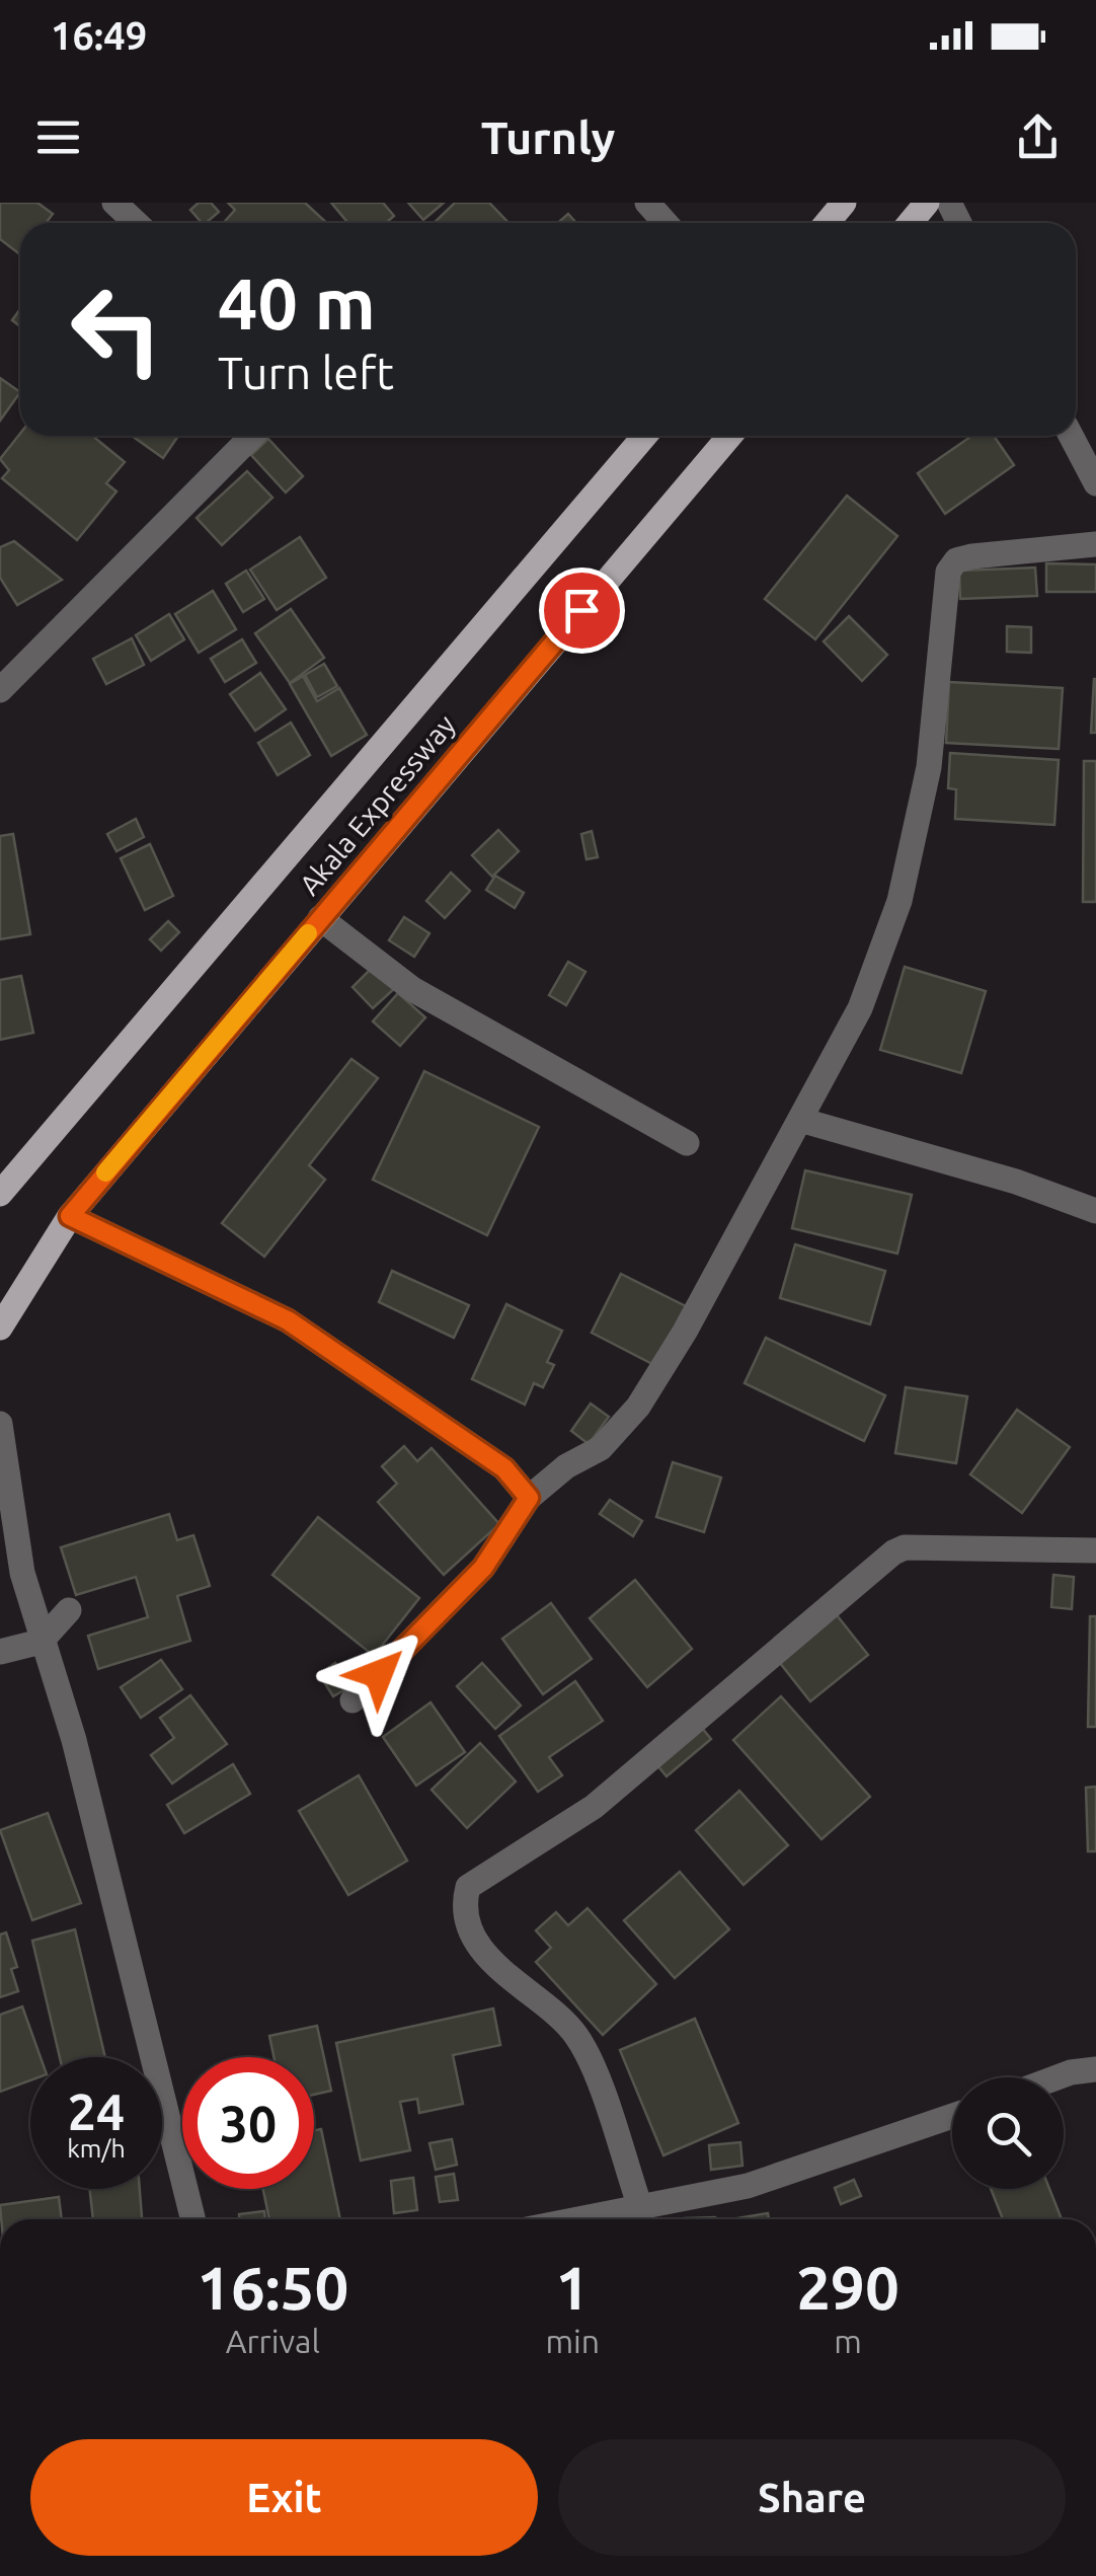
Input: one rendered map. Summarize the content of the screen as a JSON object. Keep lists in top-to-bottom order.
{
  "streets": {
    "main road": ["Akala Expressway"]
  },
  "page": {
    "status": "16:49",
    "header": "Turnly",
    "turn": ["40 m", "Turn left"],
    "speed": "24 km/h",
    "limit": "30",
    "eta": [
      "16:50",
      "Arrival",
      "1",
      "min",
      "290",
      "m"
    ],
    "buttons": ["Exit", "Share"]
  }
}
